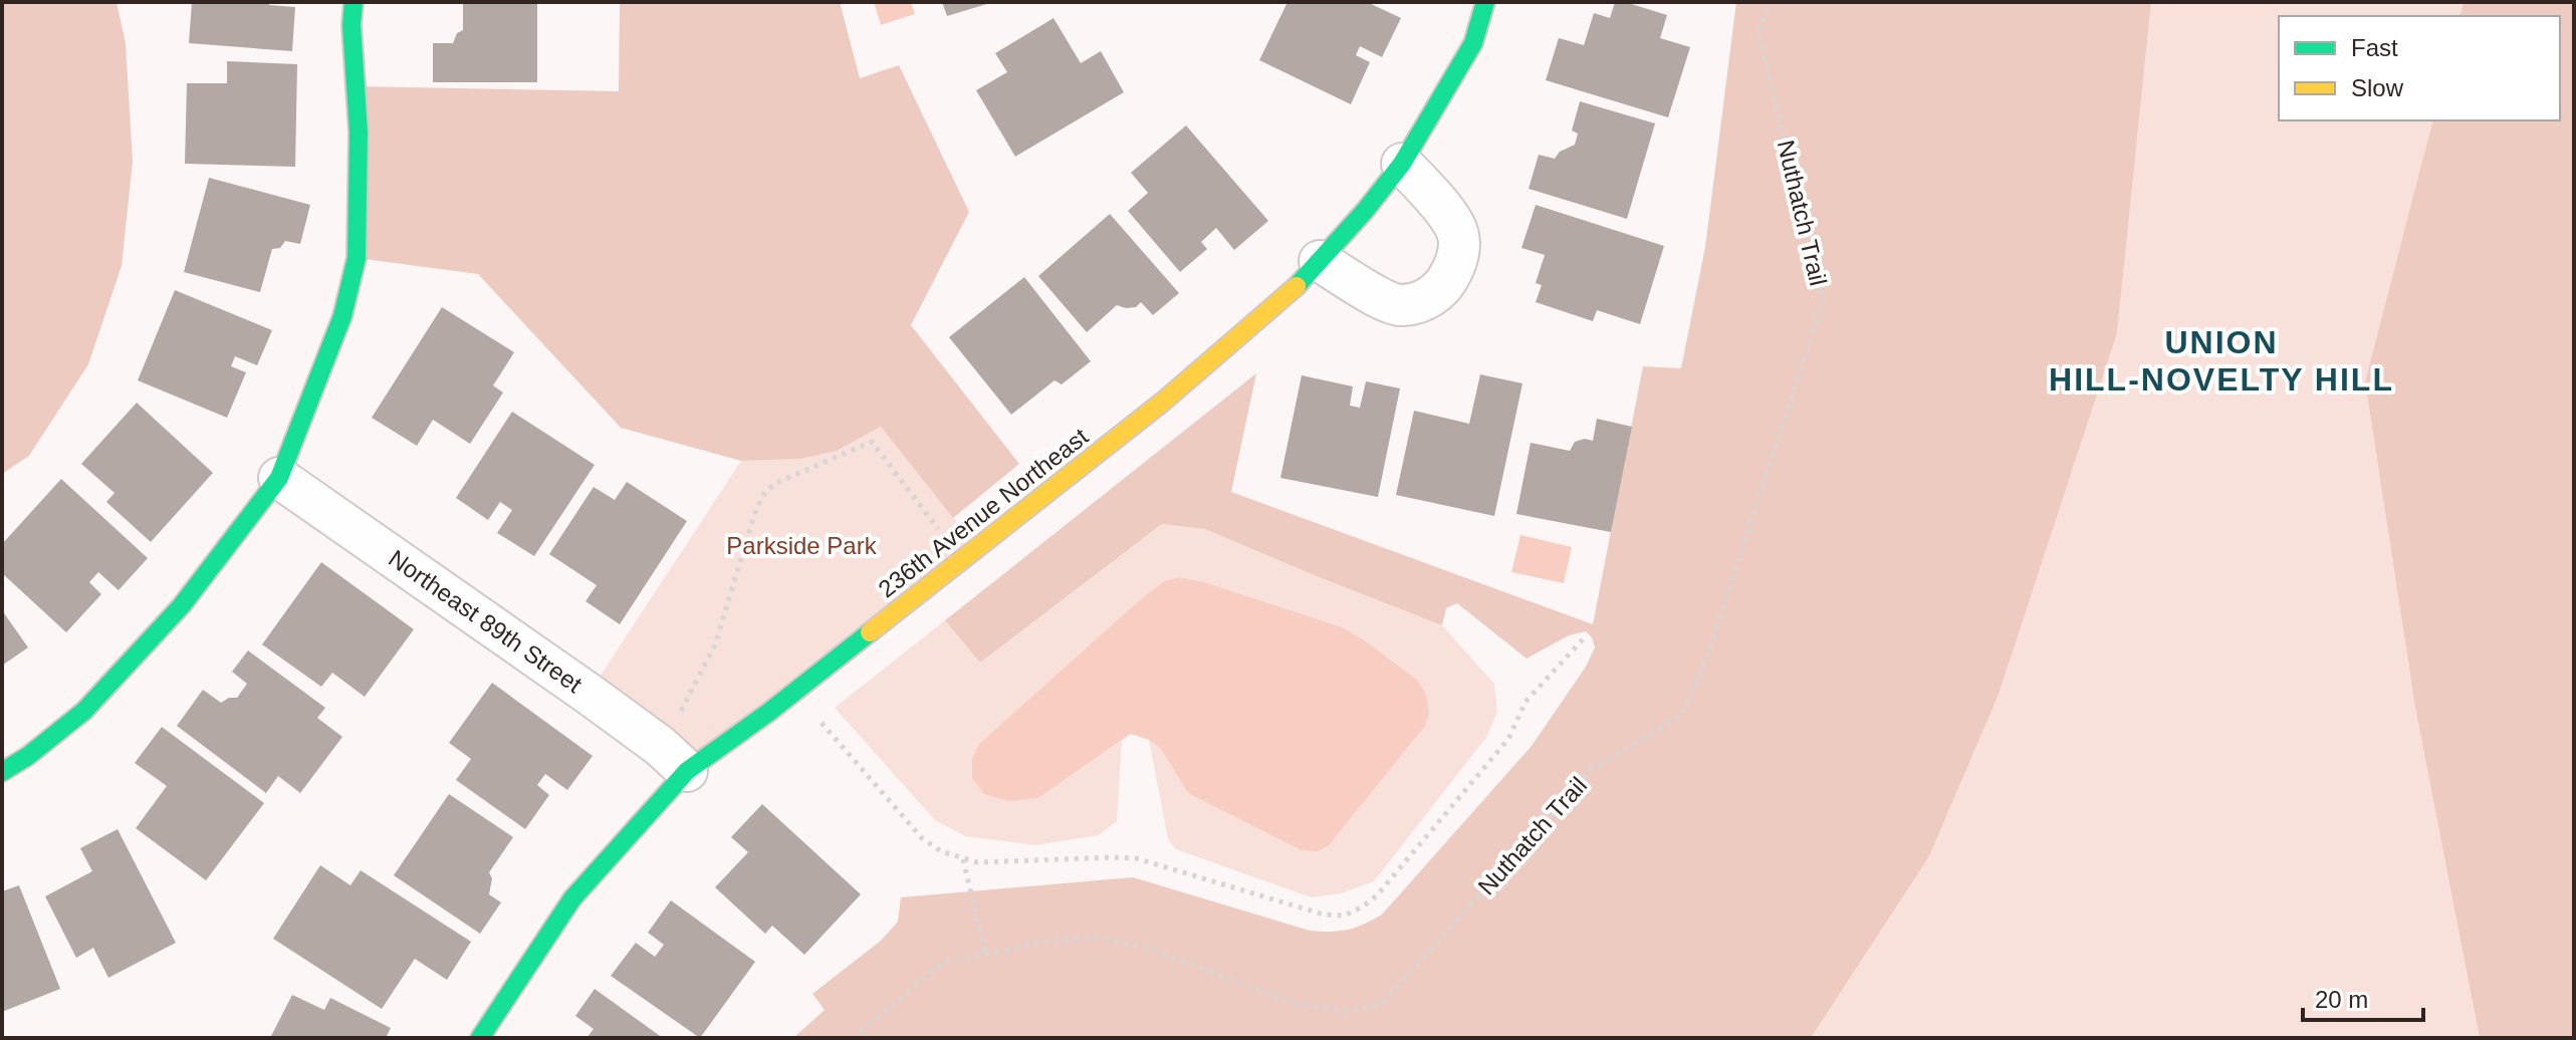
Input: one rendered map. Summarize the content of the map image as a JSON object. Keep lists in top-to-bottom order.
{
  "streets": {
    "street": ["236th Avenue Northeast", "Northeast 89th Street"],
    "path": ["Nuthatch Trail"]
  },
  "crossings": [
    ["236th Avenue Northeast", "Northeast 89th Street"]
  ],
  "districts": ["UNION HILL-NOVELTY HILL"],
  "parks": ["Parkside Park"],
  "legend": ["Fast", "Slow"],
  "scale_bar": "20 m"
}
